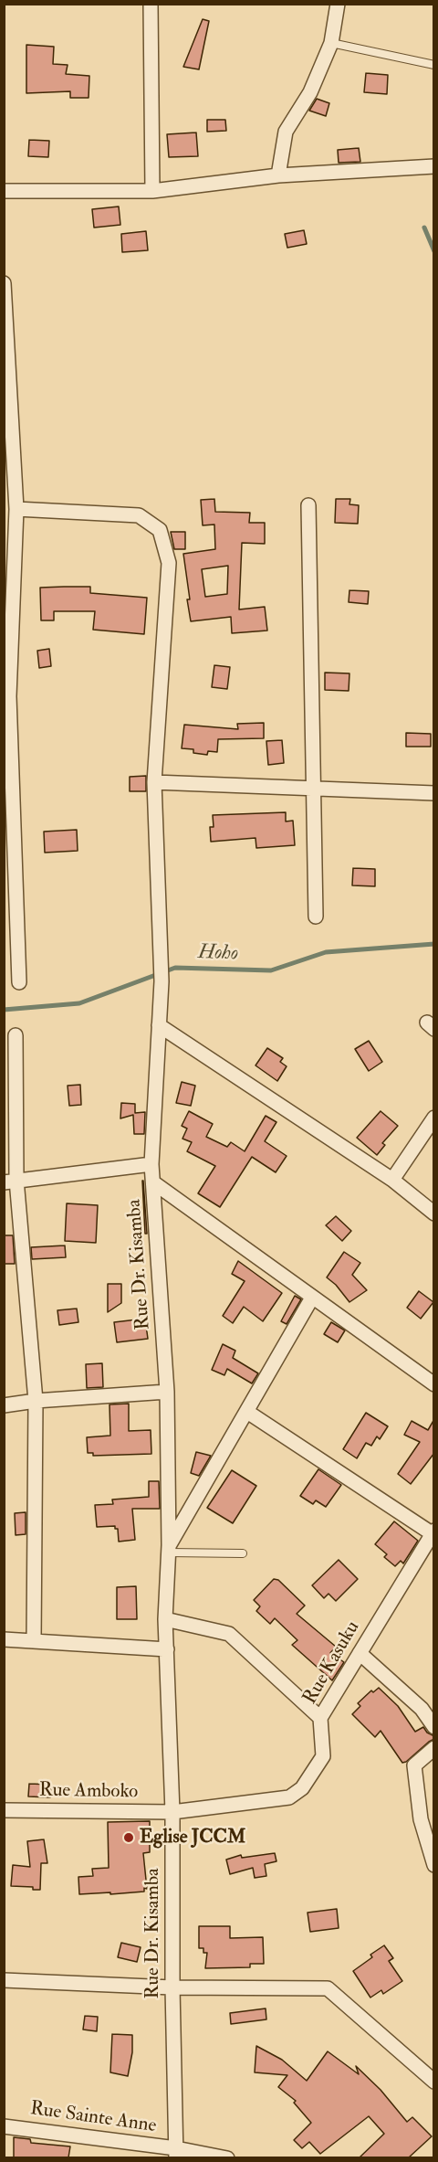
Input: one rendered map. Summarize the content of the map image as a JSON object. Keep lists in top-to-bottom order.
{
  "streets": {
    "street": [
      "Rue Dr. Kisamba",
      "Rue Kasuku",
      "Rue Amboko",
      "Rue Sainte Anne"
    ]
  },
  "crossings": [
    ["Rue Dr. Kisamba", "Rue Kasuku"],
    ["Rue Dr. Kisamba", "Rue Amboko"],
    ["Rue Dr. Kisamba", "Rue Sainte Anne"],
    ["Rue Kasuku", "Rue Amboko"]
  ],
  "water": ["Hoho"],
  "places": ["Eglise JCCM"]
}
